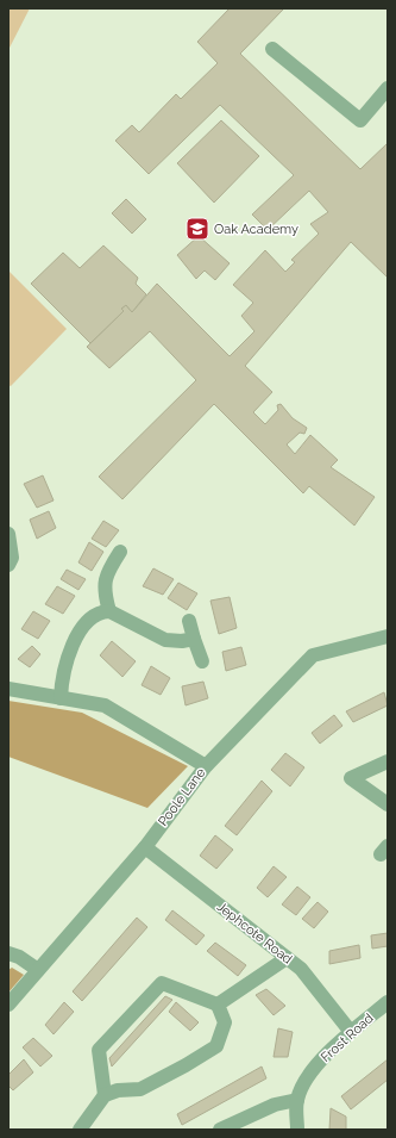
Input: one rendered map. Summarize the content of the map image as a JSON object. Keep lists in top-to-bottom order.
{
  "streets": {
    "street": ["Poole Lane", "Jephcote Road", "Frost Road"]
  },
  "crossings": [
    ["Poole Lane", "Jephcote Road"],
    ["Jephcote Road", "Frost Road"]
  ],
  "places": {
    "school or university": ["Oak Academy"]
  }
}
